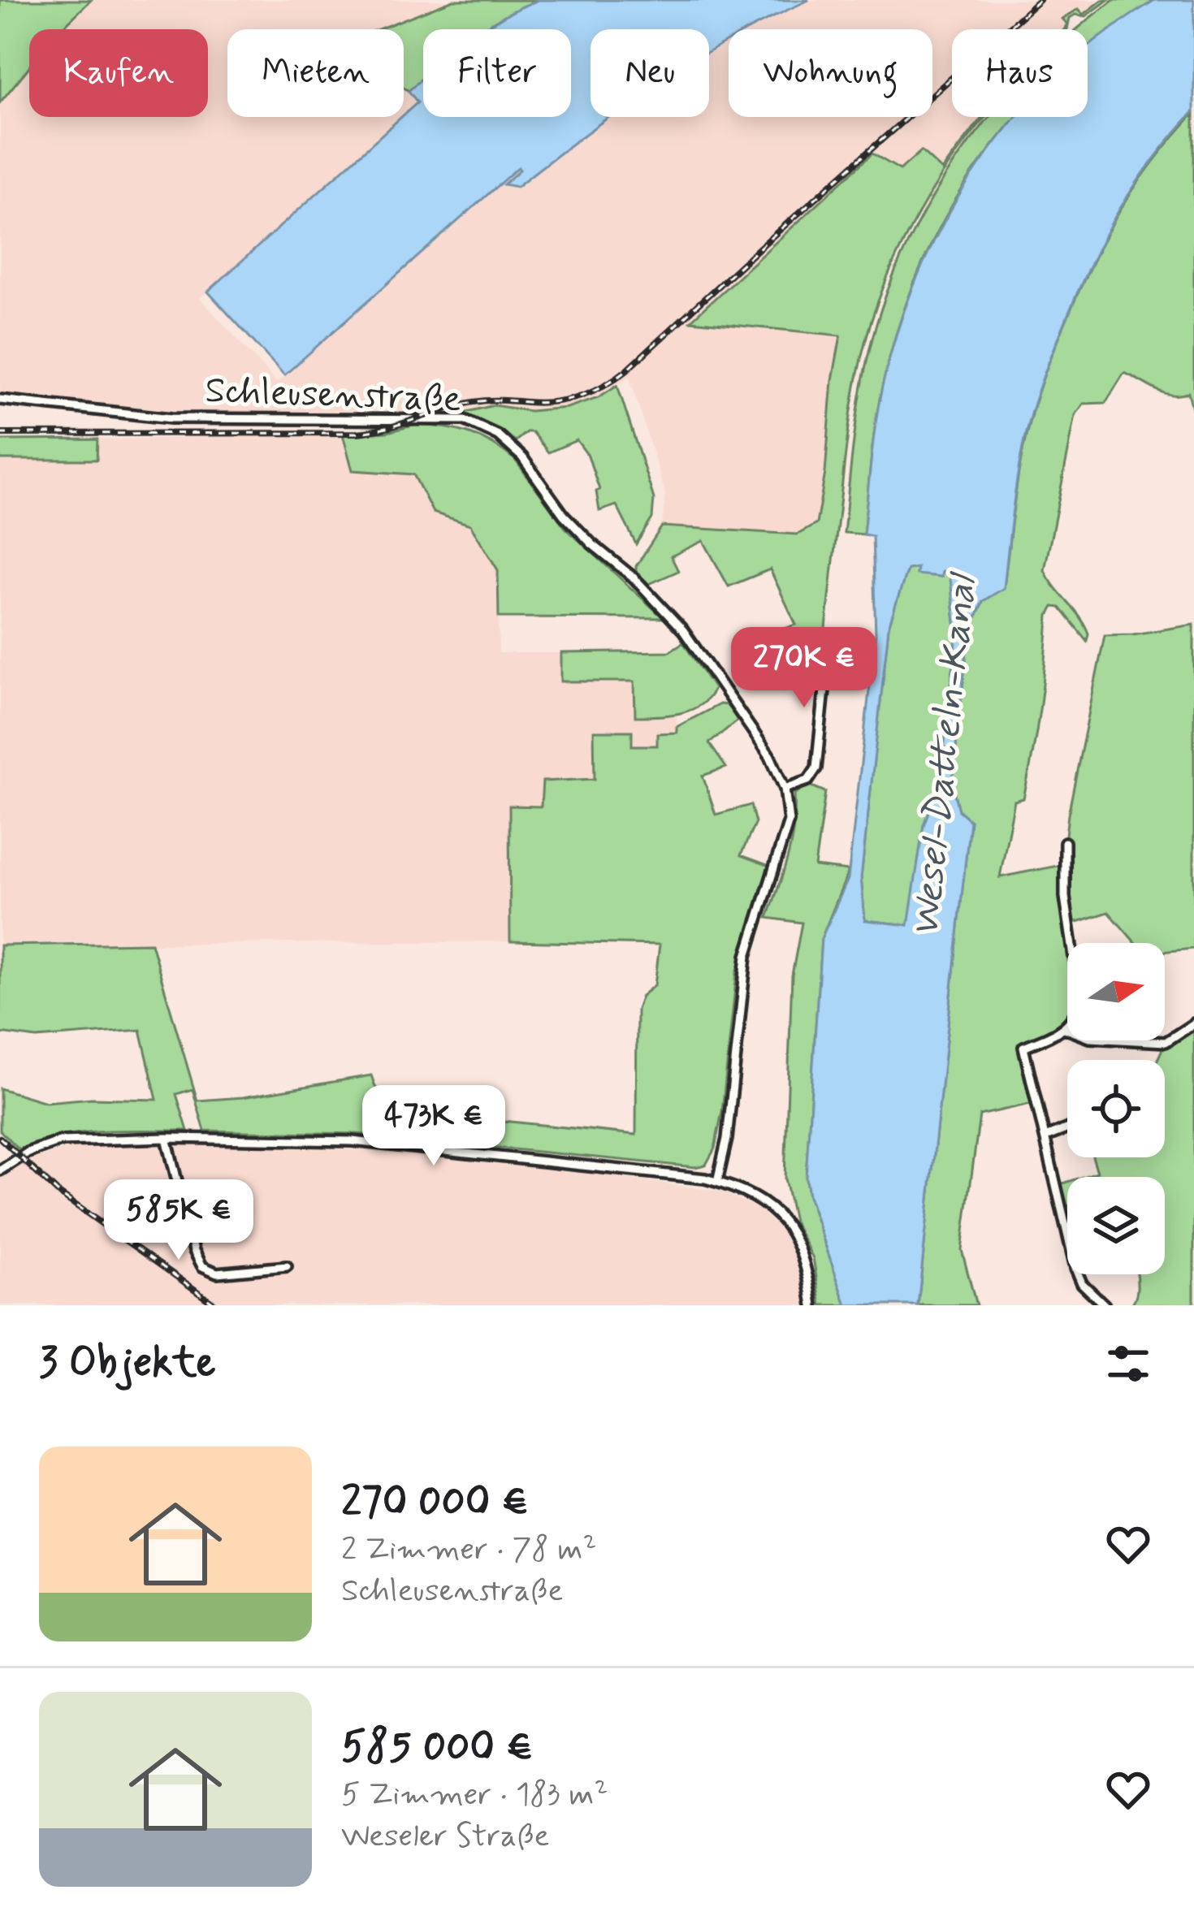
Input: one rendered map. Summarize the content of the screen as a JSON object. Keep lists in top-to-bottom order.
{
  "streets": {
    "street": ["Schleusenstraße"]
  },
  "water": ["Wesel-Datteln-Kanal"],
  "north": "right",
  "page": {
    "chip": [
      "Kaufen",
      "Mieten",
      "Filter",
      "Neu",
      "Wohnung",
      "Haus"
    ],
    "price": ["270K €", "473K €", "585K €"],
    "heading": "3 Objekte",
    "list": [
      {
        "name": "270 000 €",
        "note": "2 Zimmer · 78 m² · Schleusenstraße"
      },
      {
        "name": "585 000 €",
        "note": "5 Zimmer · 183 m² · Weseler Straße"
      }
    ]
  }
}
